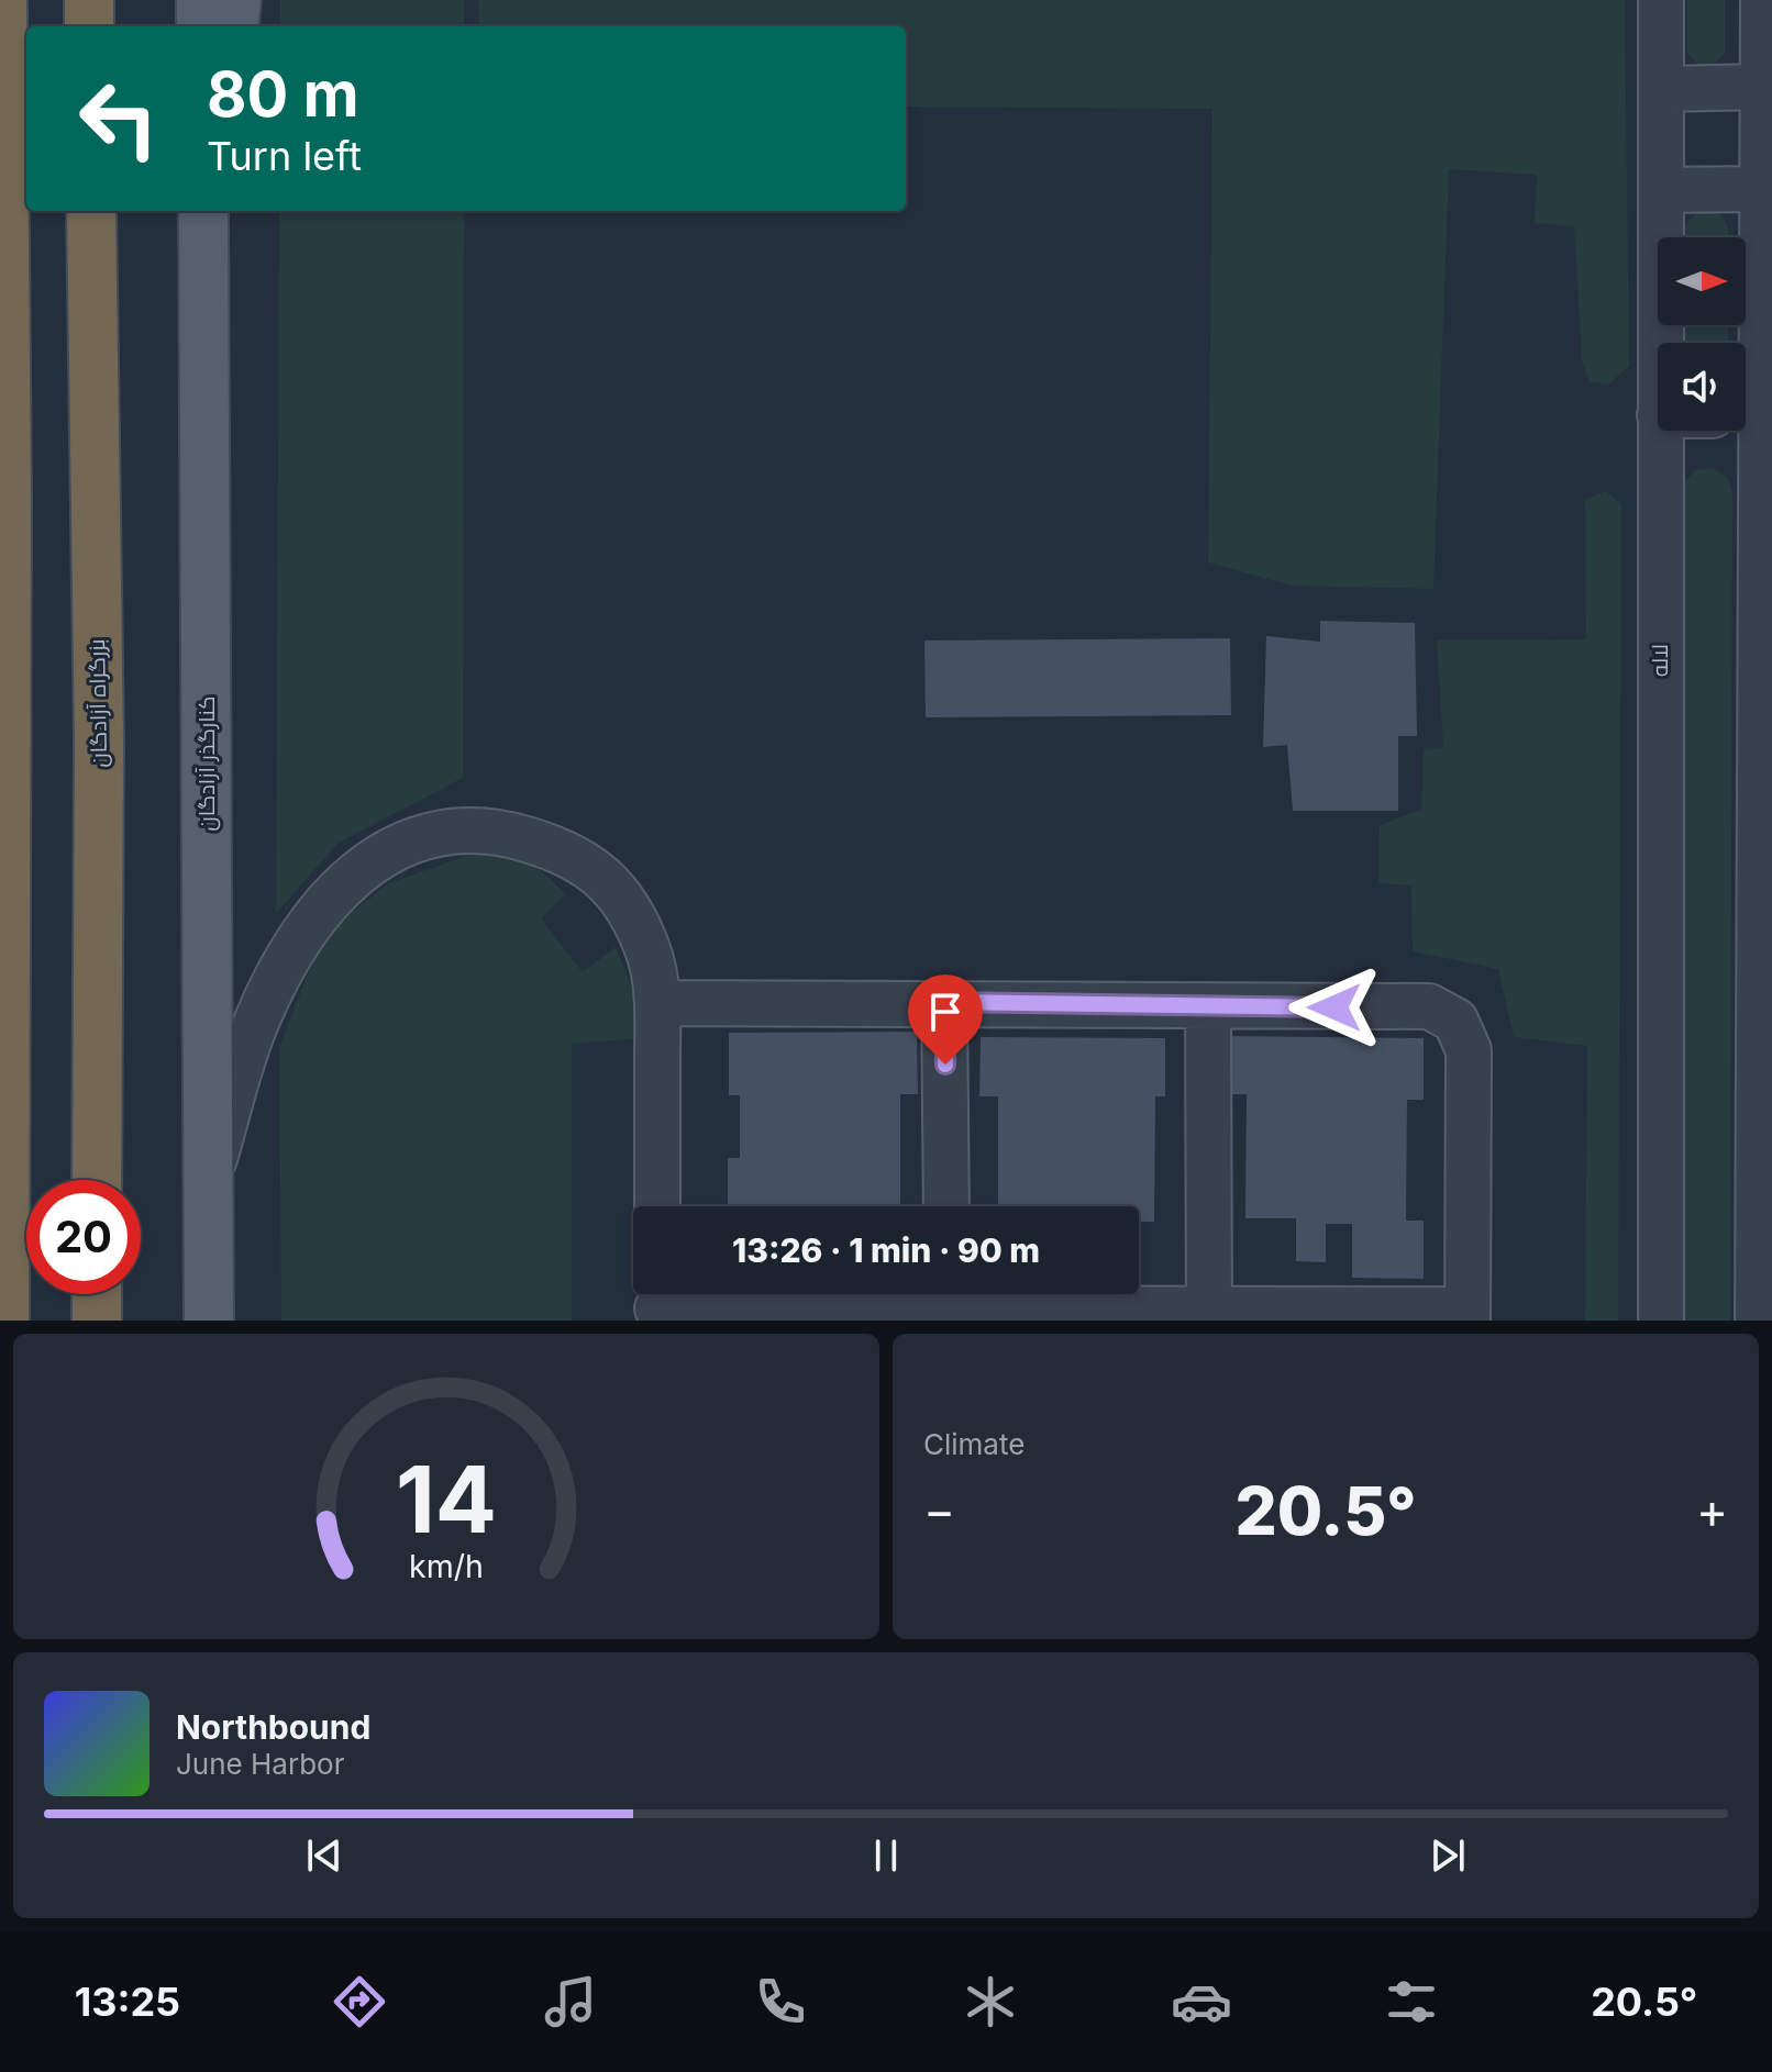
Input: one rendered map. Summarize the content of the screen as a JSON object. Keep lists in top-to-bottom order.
{
  "streets": {
    "highway": ["بزرگراه آزادگان"],
    "main road": ["کنارگذر آزادگان"],
    "street": ["لاله"]
  },
  "north": "right",
  "page": {
    "turn": ["80 m", "Turn left"],
    "limit": "20",
    "trip": "13:26 · 1 min · 90 m",
    "tile": "Climate",
    "heat": ["−", "20.5°", "+"],
    "song": ["Northbound", "June Harbor"],
    "tabs": ["13:25", "20.5°"],
    "gauge": ["14", "km/h"]
  }
}
